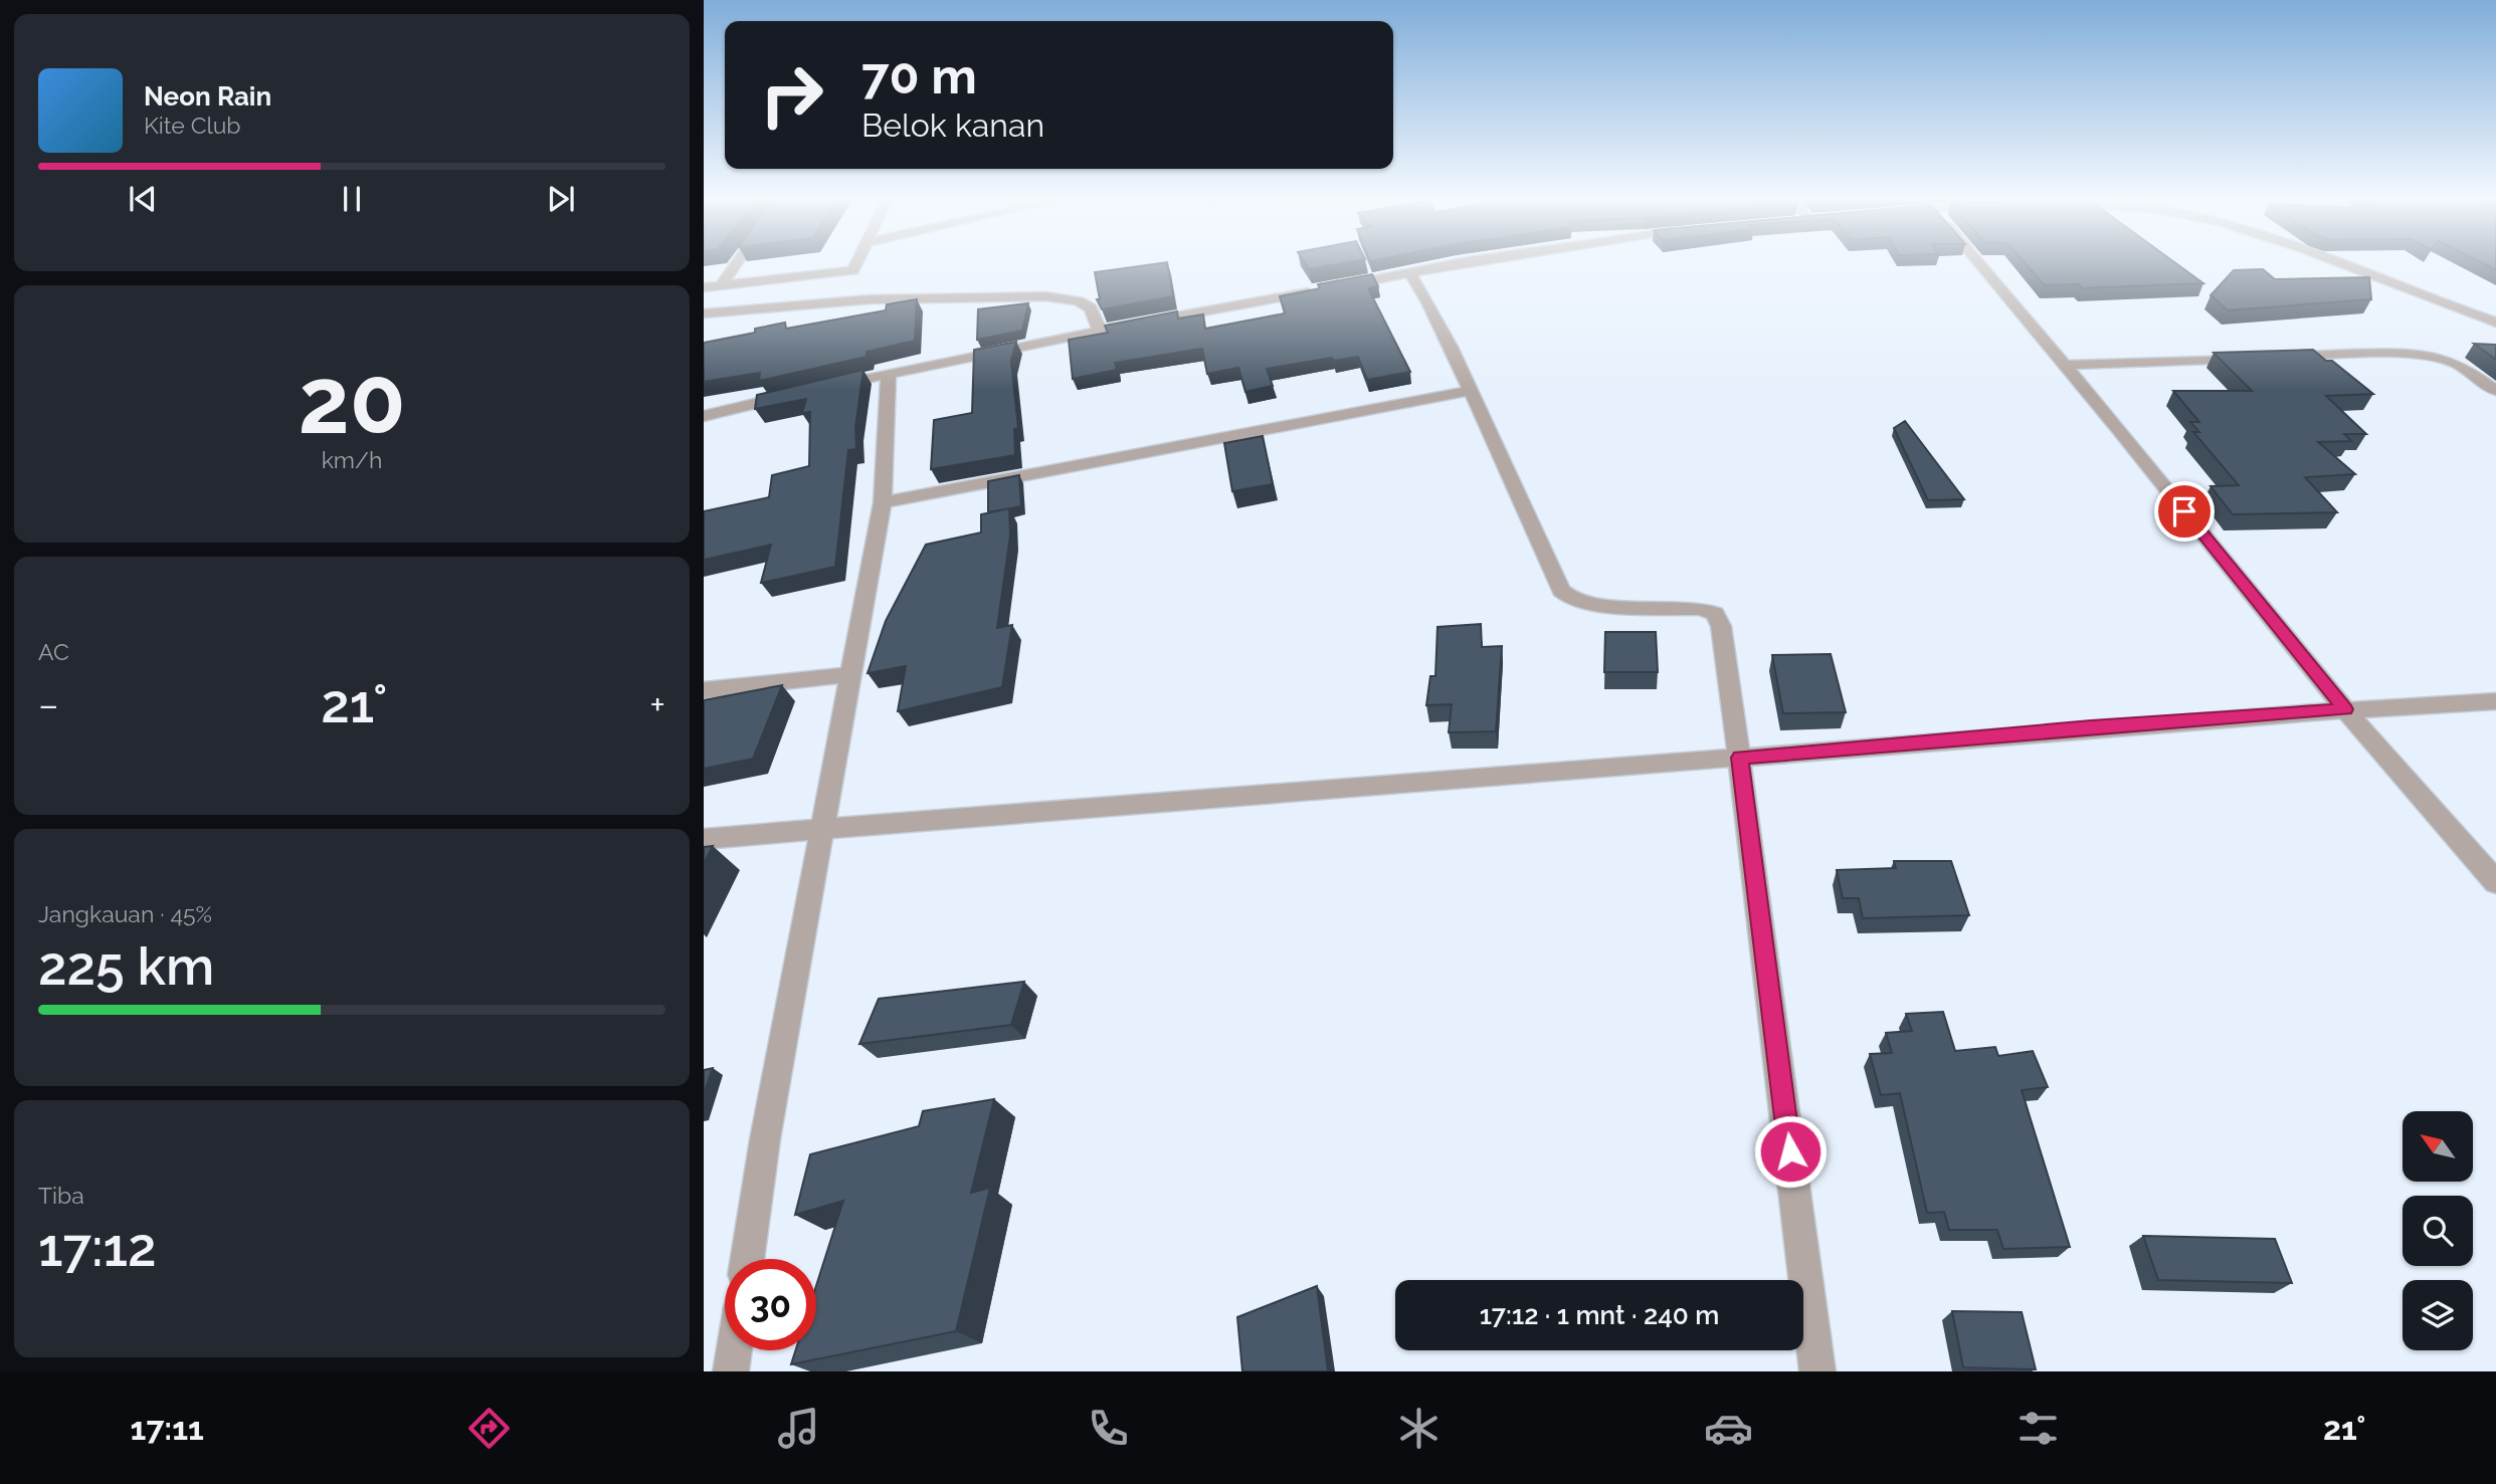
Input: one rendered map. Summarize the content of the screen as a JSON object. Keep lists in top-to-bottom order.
{
  "north": "top left",
  "page": {
    "turn": ["70 m", "Belok kanan"],
    "song": ["Neon Rain", "Kite Club"],
    "tile": [
      ["20", "km/h"],
      "AC",
      ["Jangkauan · 45%", "225 km"],
      ["Tiba", "17:12"]
    ],
    "heat": ["−", "21°", "+"],
    "limit": "30",
    "trip": "17:12 · 1 mnt · 240 m",
    "tabs": ["17:11", "21°"]
  }
}
